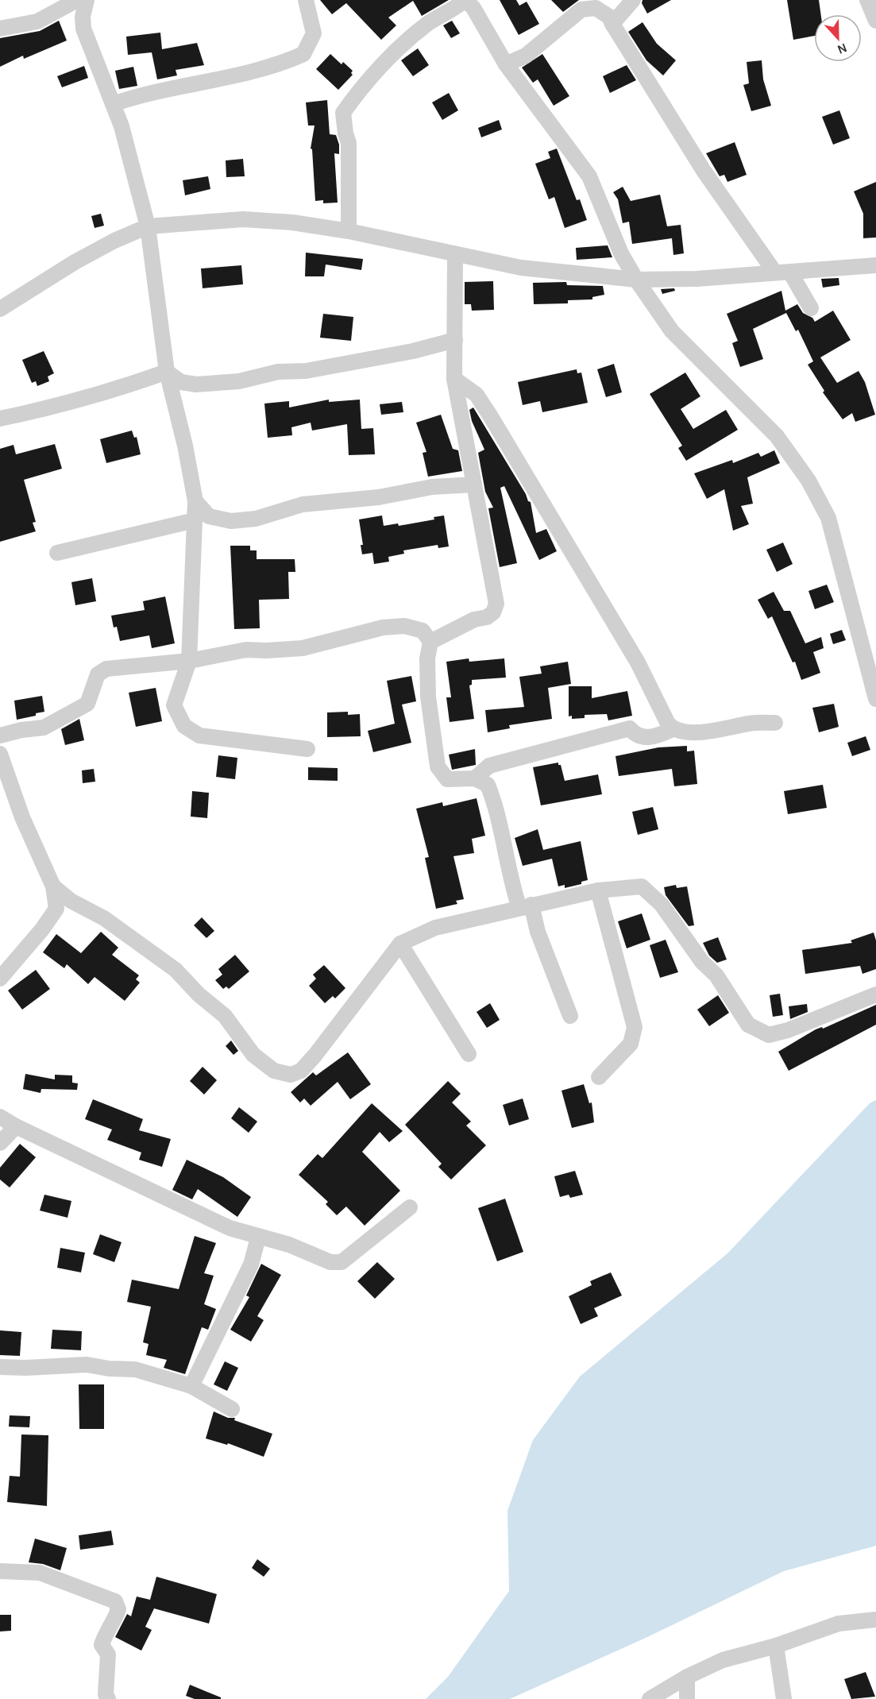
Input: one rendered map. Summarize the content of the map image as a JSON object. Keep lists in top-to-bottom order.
{
  "north": "bottom"
}
